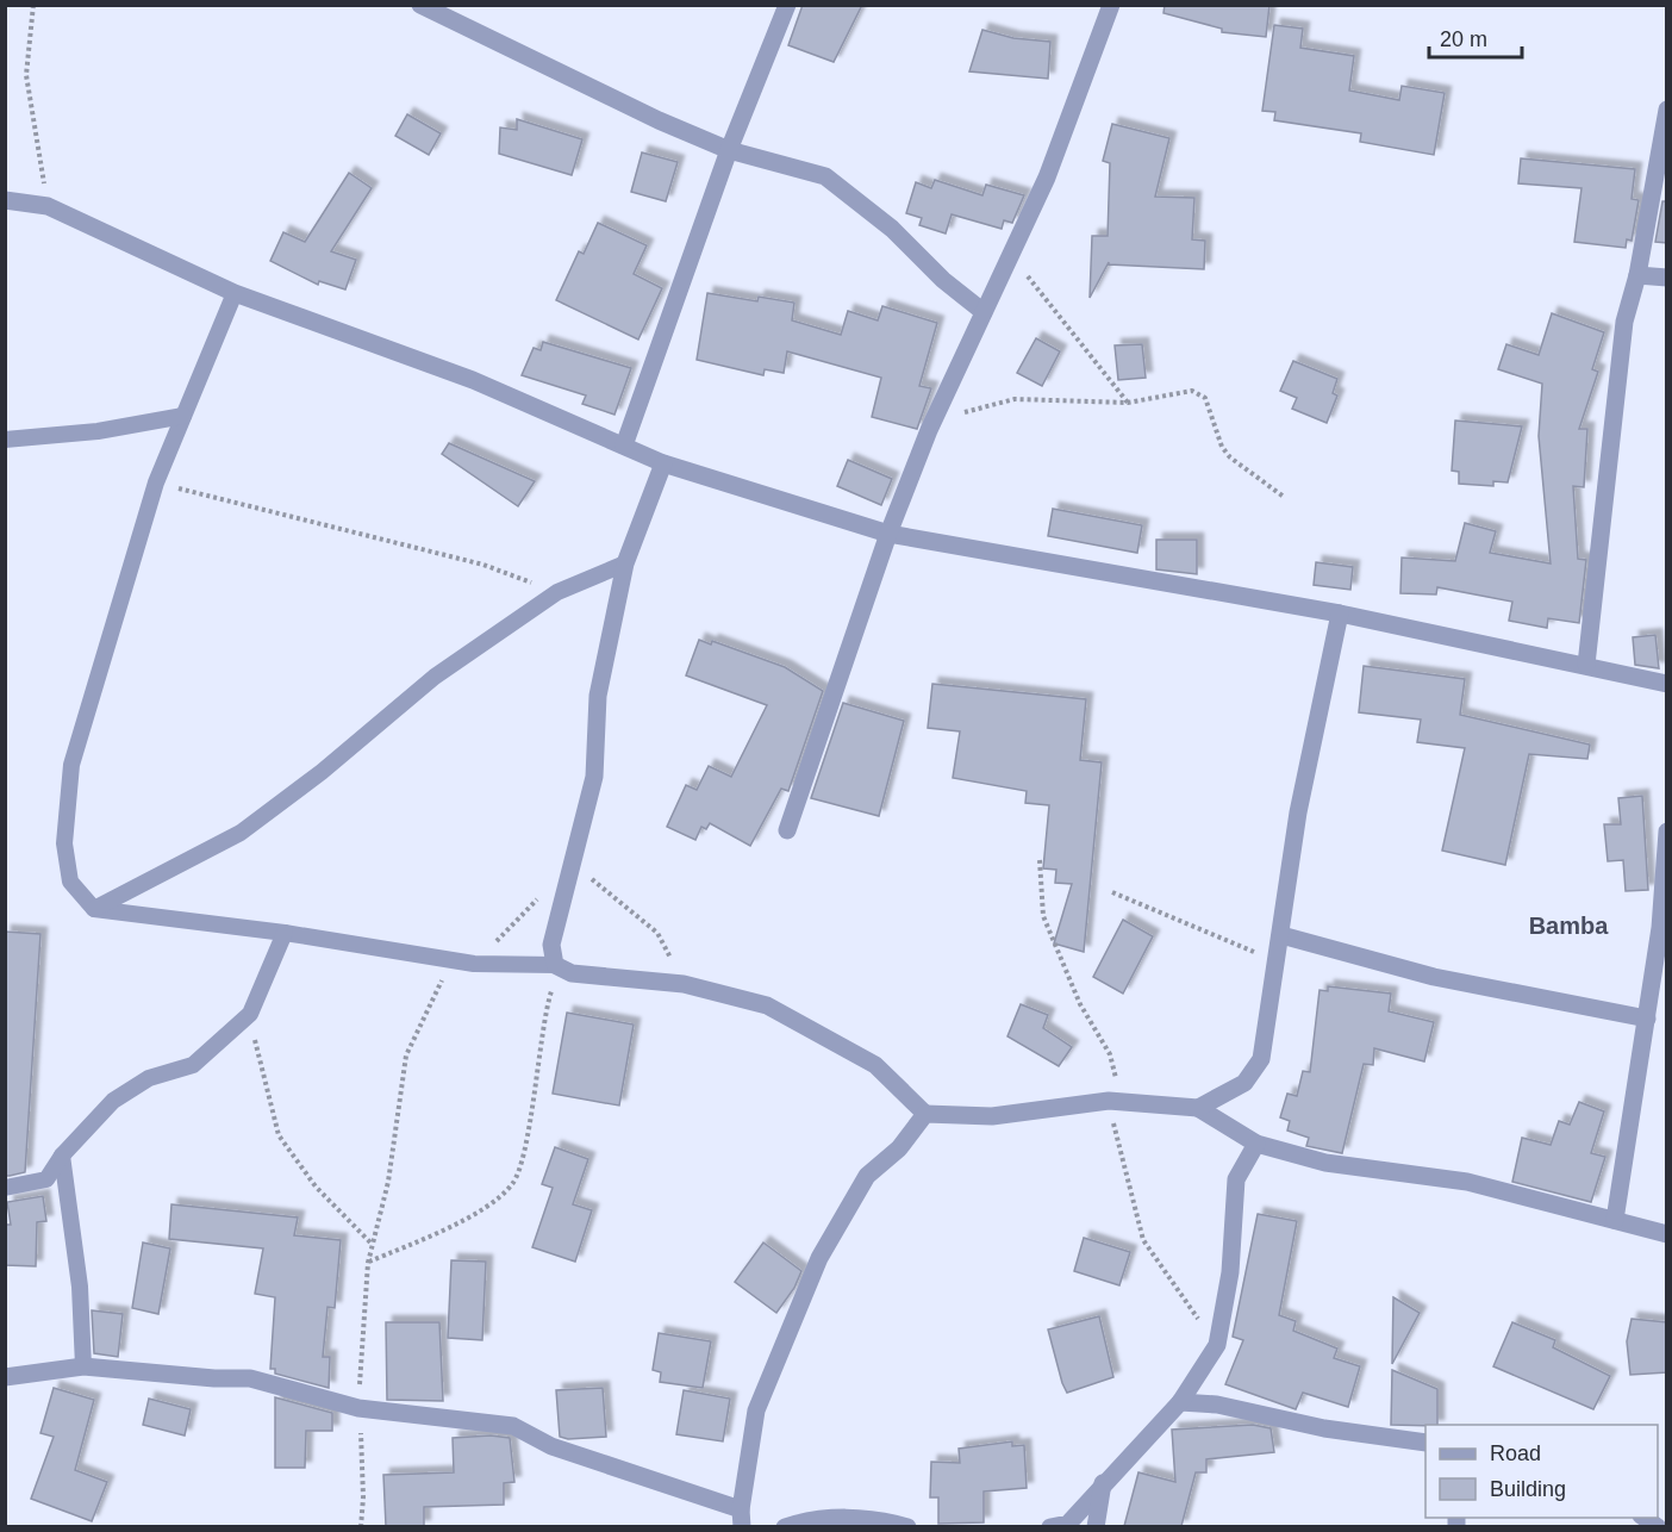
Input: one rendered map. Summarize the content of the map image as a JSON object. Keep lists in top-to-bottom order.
{
  "districts": ["Bamba"],
  "legend": ["Road", "Building"],
  "scale_bar": "20 m"
}
